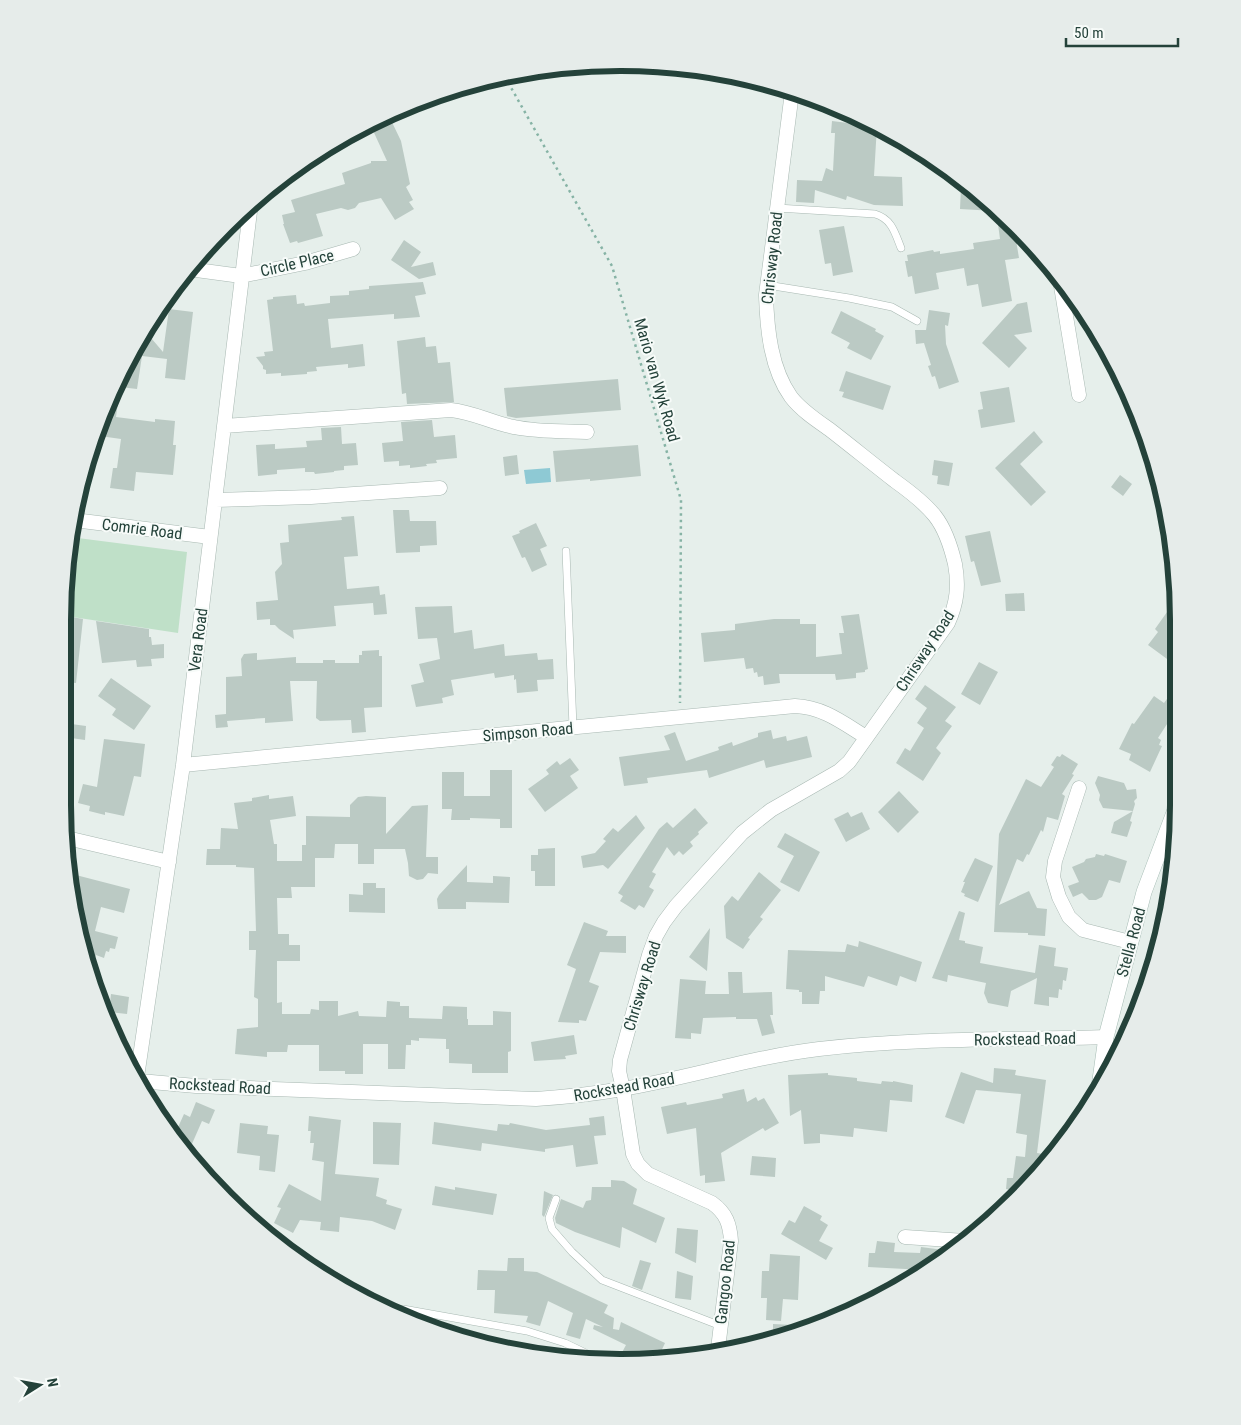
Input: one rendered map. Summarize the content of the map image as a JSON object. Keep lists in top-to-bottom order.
{
  "streets": {
    "main road": ["Stella Road"],
    "street": [
      "Chrisway Road",
      "Circle Place",
      "Comrie Road",
      "Vera Road",
      "Simpson Road",
      "Rockstead Road",
      "Gangoo Road"
    ],
    "path": ["Mario van Wyk Road"]
  },
  "crossings": [
    ["Chrisway Road", "Simpson Road"],
    ["Chrisway Road", "Rockstead Road"],
    ["Chrisway Road", "Gangoo Road"],
    ["Circle Place", "Vera Road"],
    ["Mario van Wyk Road", "Simpson Road"],
    ["Comrie Road", "Vera Road"],
    ["Vera Road", "Simpson Road"],
    ["Stella Road", "Rockstead Road"],
    ["Rockstead Road", "Gangoo Road"]
  ],
  "scale_bar": "50 m",
  "north": "right"
}
